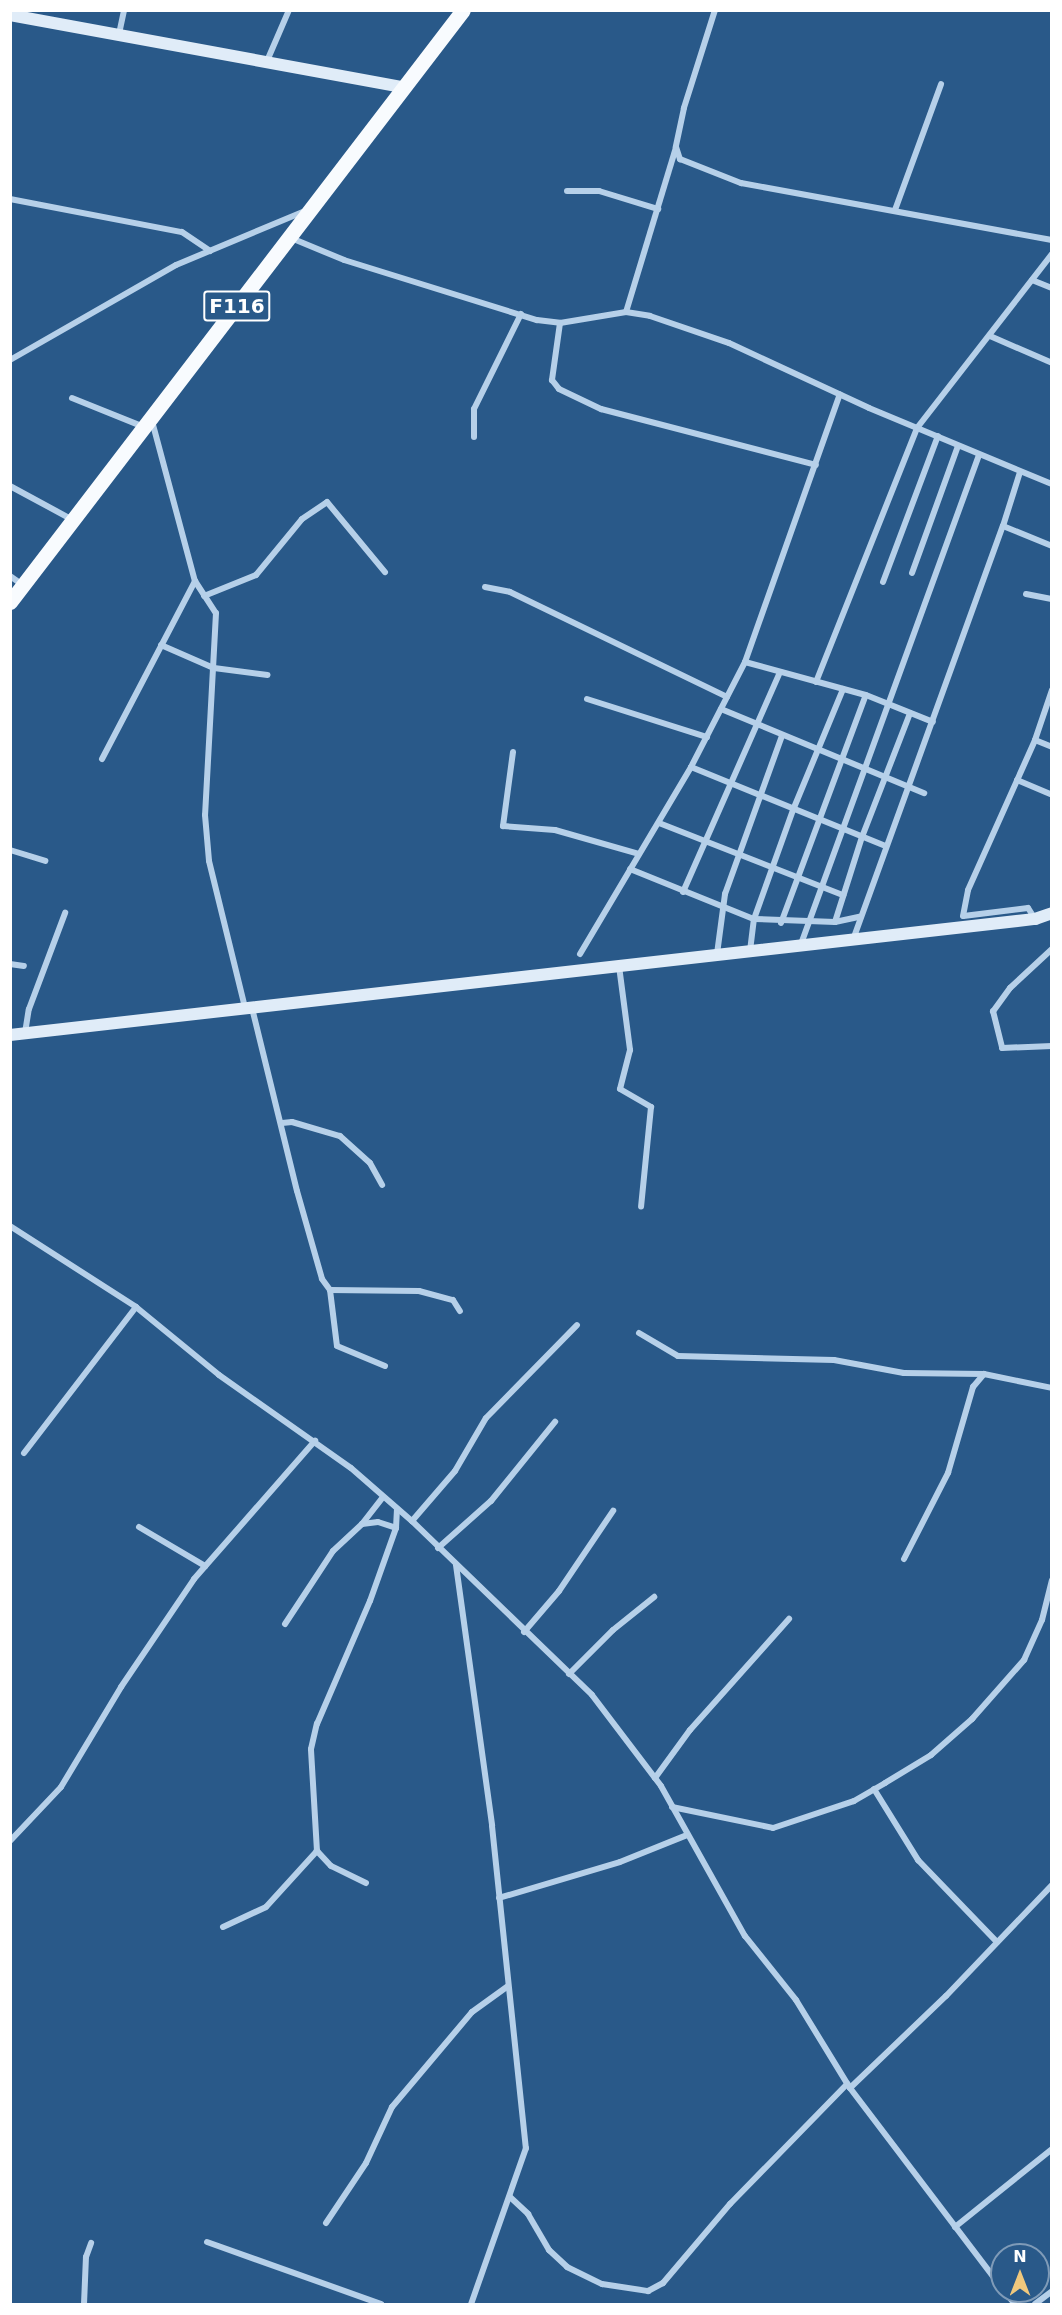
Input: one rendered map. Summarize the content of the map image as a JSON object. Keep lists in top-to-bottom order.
{
  "streets": {
    "main road": ["F116"]
  },
  "north": "top"
}
